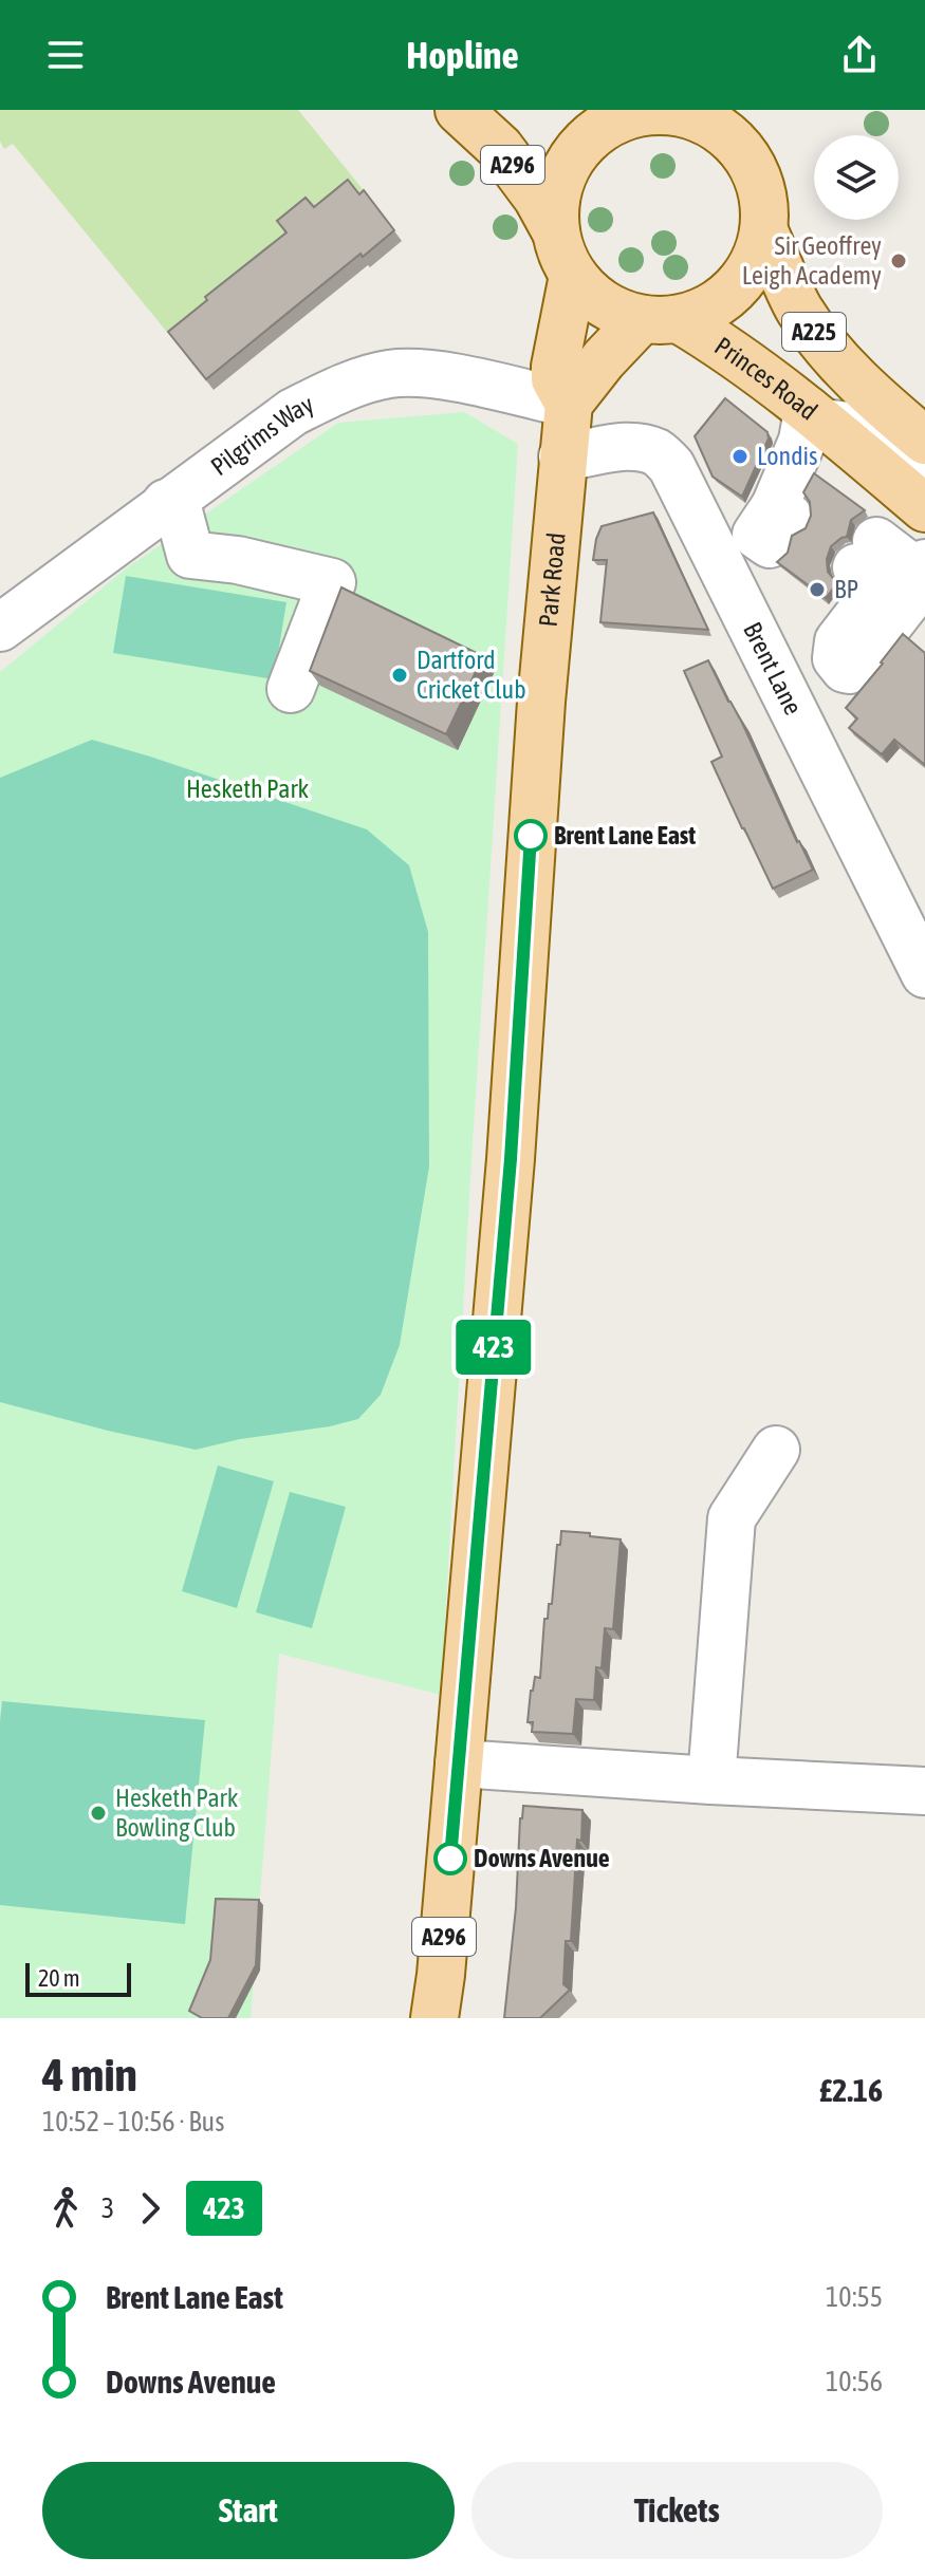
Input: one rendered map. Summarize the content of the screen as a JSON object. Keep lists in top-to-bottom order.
{
  "streets": {
    "main road": [
      "A296",
      "A225",
      "Princes Road",
      "Park Road"
    ],
    "street": ["Pilgrims Way", "Brent Lane"]
  },
  "crossings": [
    ["A296", "A225"],
    ["A296", "Princes Road"],
    ["A296", "Park Road"],
    ["A225", "Princes Road"],
    ["A225", "Park Road"],
    ["Princes Road", "Park Road"],
    ["Pilgrims Way", "Park Road"],
    ["Park Road", "Brent Lane"]
  ],
  "parks": ["Hesketh Park"],
  "places": [
    "Sir Geoffrey Leigh Academy",
    "Londis",
    "BP",
    "Dartford Cricket Club",
    "Brent Lane East",
    "Hesketh Park Bowling Club",
    "Downs Avenue"
  ],
  "lines": ["bus line 423"],
  "scale_bar": "20 m",
  "page": {
    "header": "Hopline",
    "on_map": "423",
    "scale": "20 m",
    "heading": ["4 min", "10:52 – 10:56 · Bus", "£2.16"],
    "legs": ["3", "423"],
    "list": [
      {
        "name": "Brent Lane East",
        "value": "10:55"
      },
      {
        "name": "Downs Avenue",
        "value": "10:56"
      }
    ],
    "buttons": ["Start", "Tickets"]
  }
}
